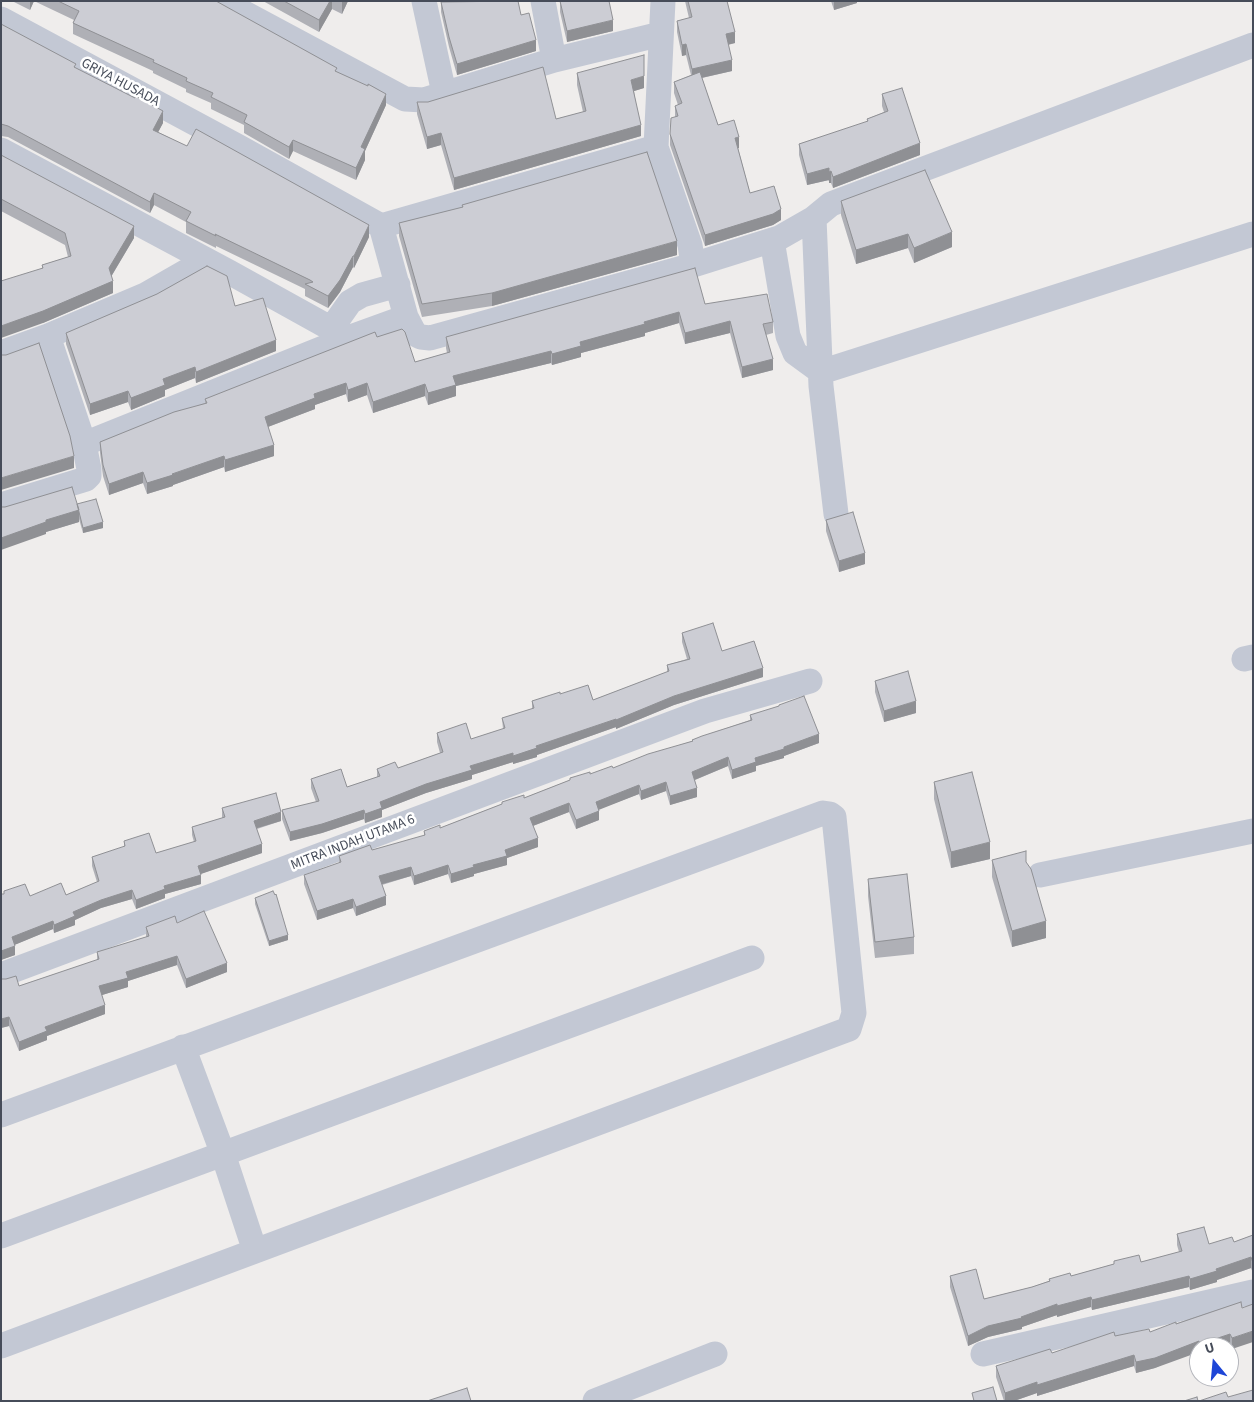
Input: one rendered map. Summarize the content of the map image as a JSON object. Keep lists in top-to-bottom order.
{
  "streets": {
    "street": ["GRIYA HUSADA", "MITRA INDAH UTAMA 6"]
  },
  "north": "top"
}
